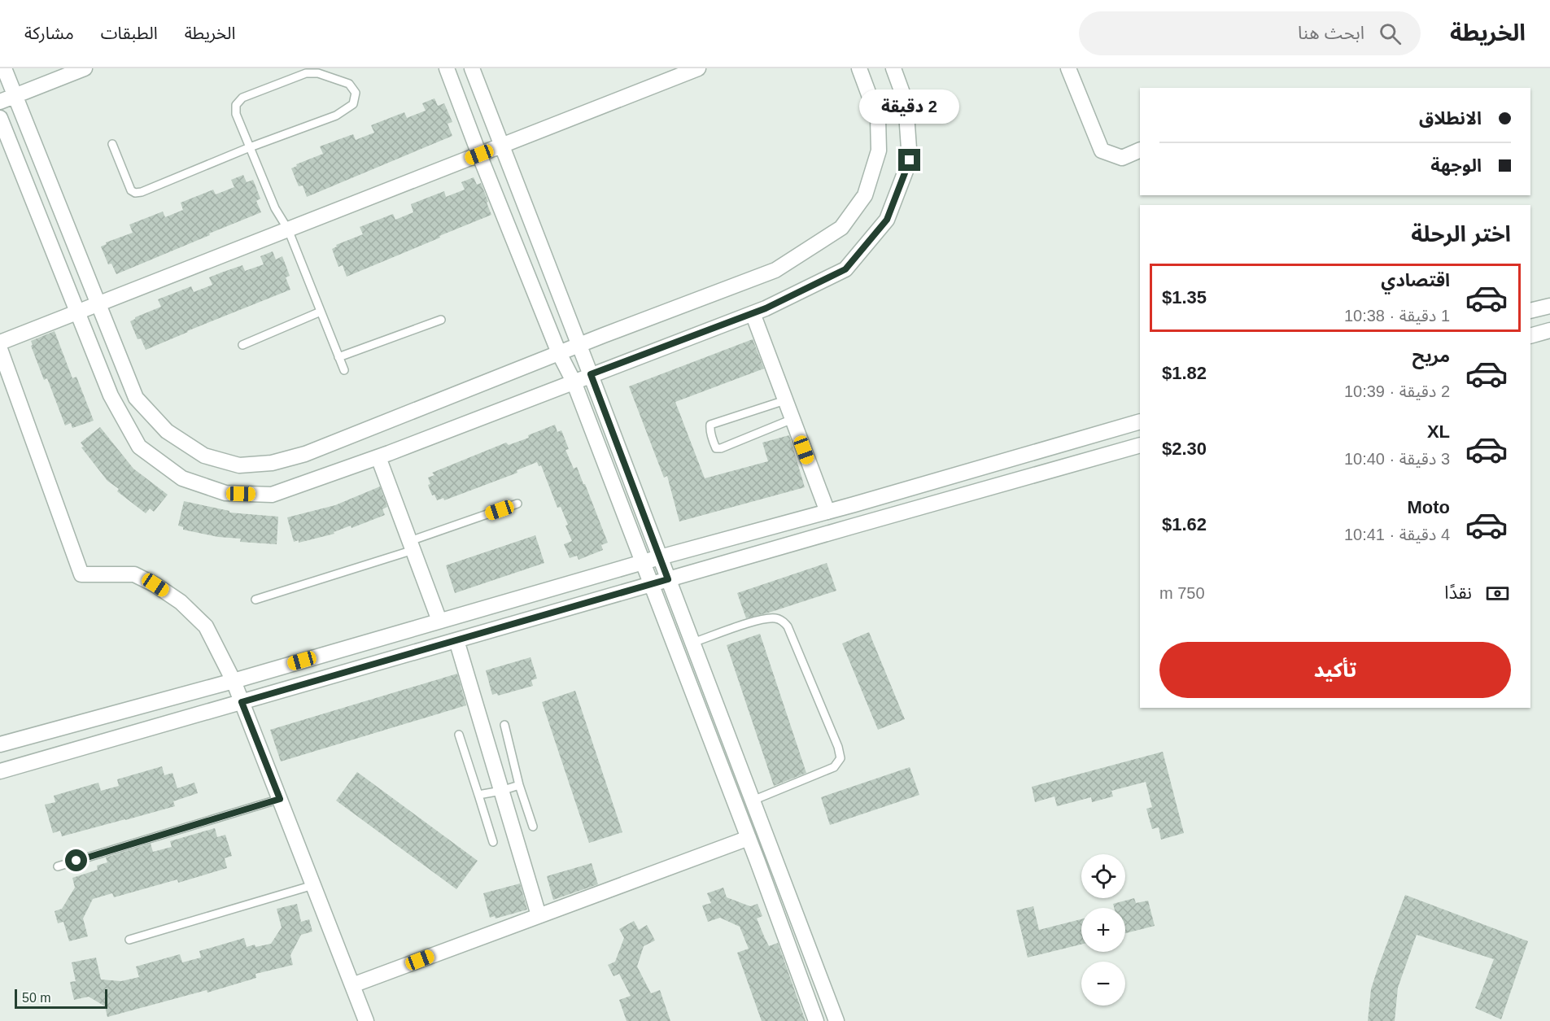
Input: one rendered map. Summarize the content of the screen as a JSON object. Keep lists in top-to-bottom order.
{
  "scale_bar": "50 m",
  "page": {
    "header": "الخريطة",
    "search": "ابحث هنا",
    "nav": ["الخريطة", "الطبقات", "مشاركة"],
    "banner": ["الانطلاق", "الوجهة"],
    "bubble": "2 دقيقة",
    "heading": "اختر الرحلة",
    "list": [
      {
        "name": "اقتصادي",
        "note": "1 دقيقة · 10:38",
        "value": "$1.35"
      },
      {
        "name": "مريح",
        "note": "2 دقيقة · 10:39",
        "value": "$1.82"
      },
      {
        "name": "XL",
        "note": "3 دقيقة · 10:40",
        "value": "$2.30"
      },
      {
        "name": "Moto",
        "note": "4 دقيقة · 10:41",
        "value": "$1.62"
      }
    ],
    "pay": ["نقدًا", "750 m"],
    "buttons": "تأكيد",
    "map_buttons": ["+", "−"],
    "scale": "50 m"
  }
}
